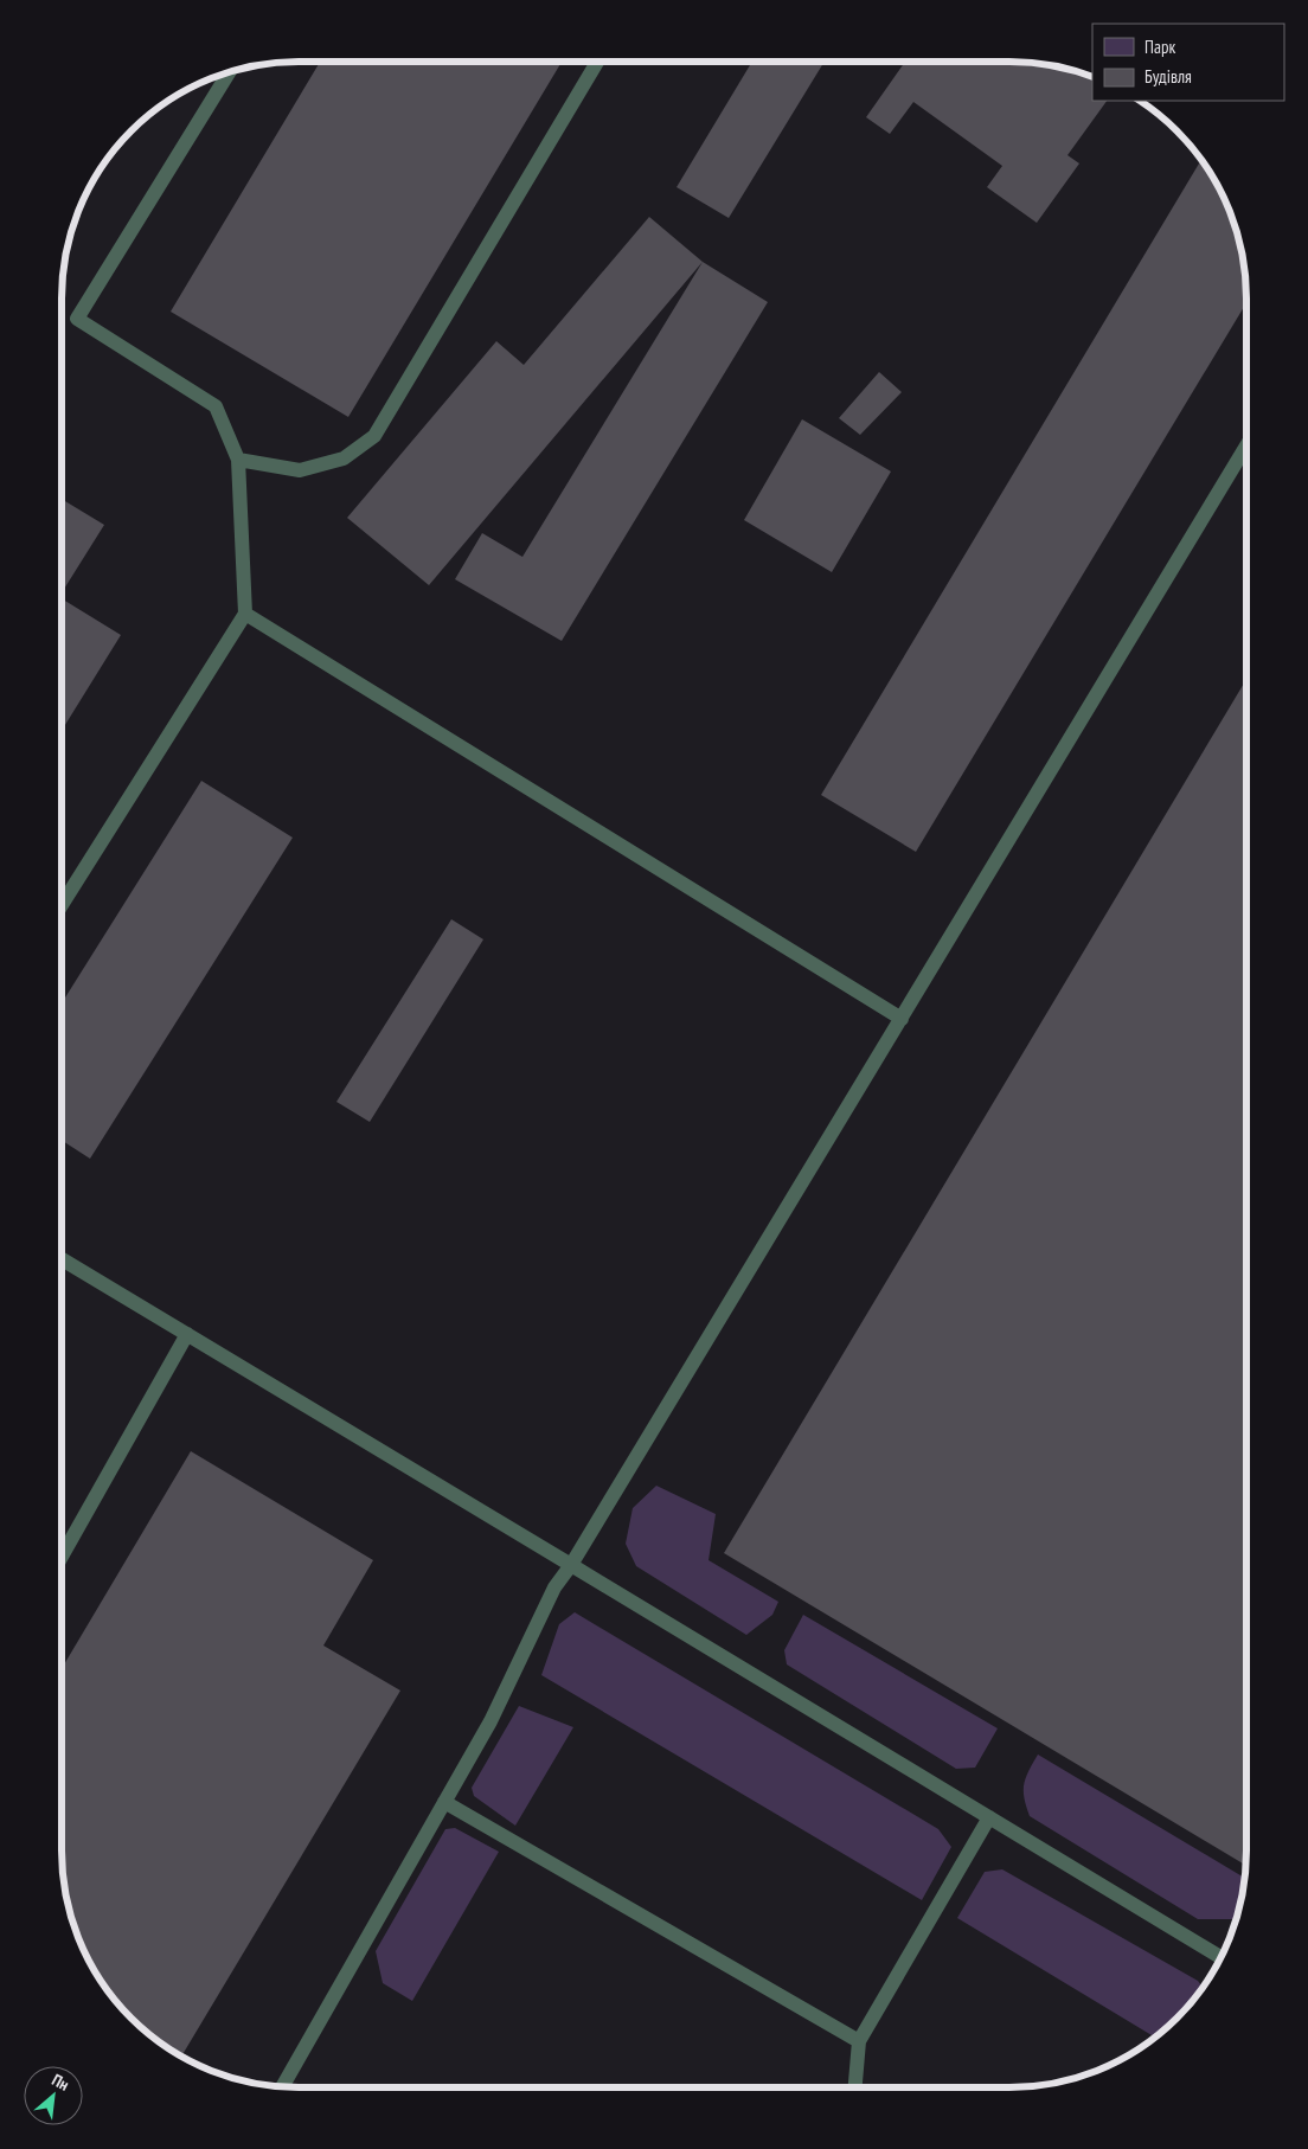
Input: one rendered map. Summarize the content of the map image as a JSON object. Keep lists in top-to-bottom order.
{
  "legend": ["Парк", "Будівля"],
  "north": "top right"
}
